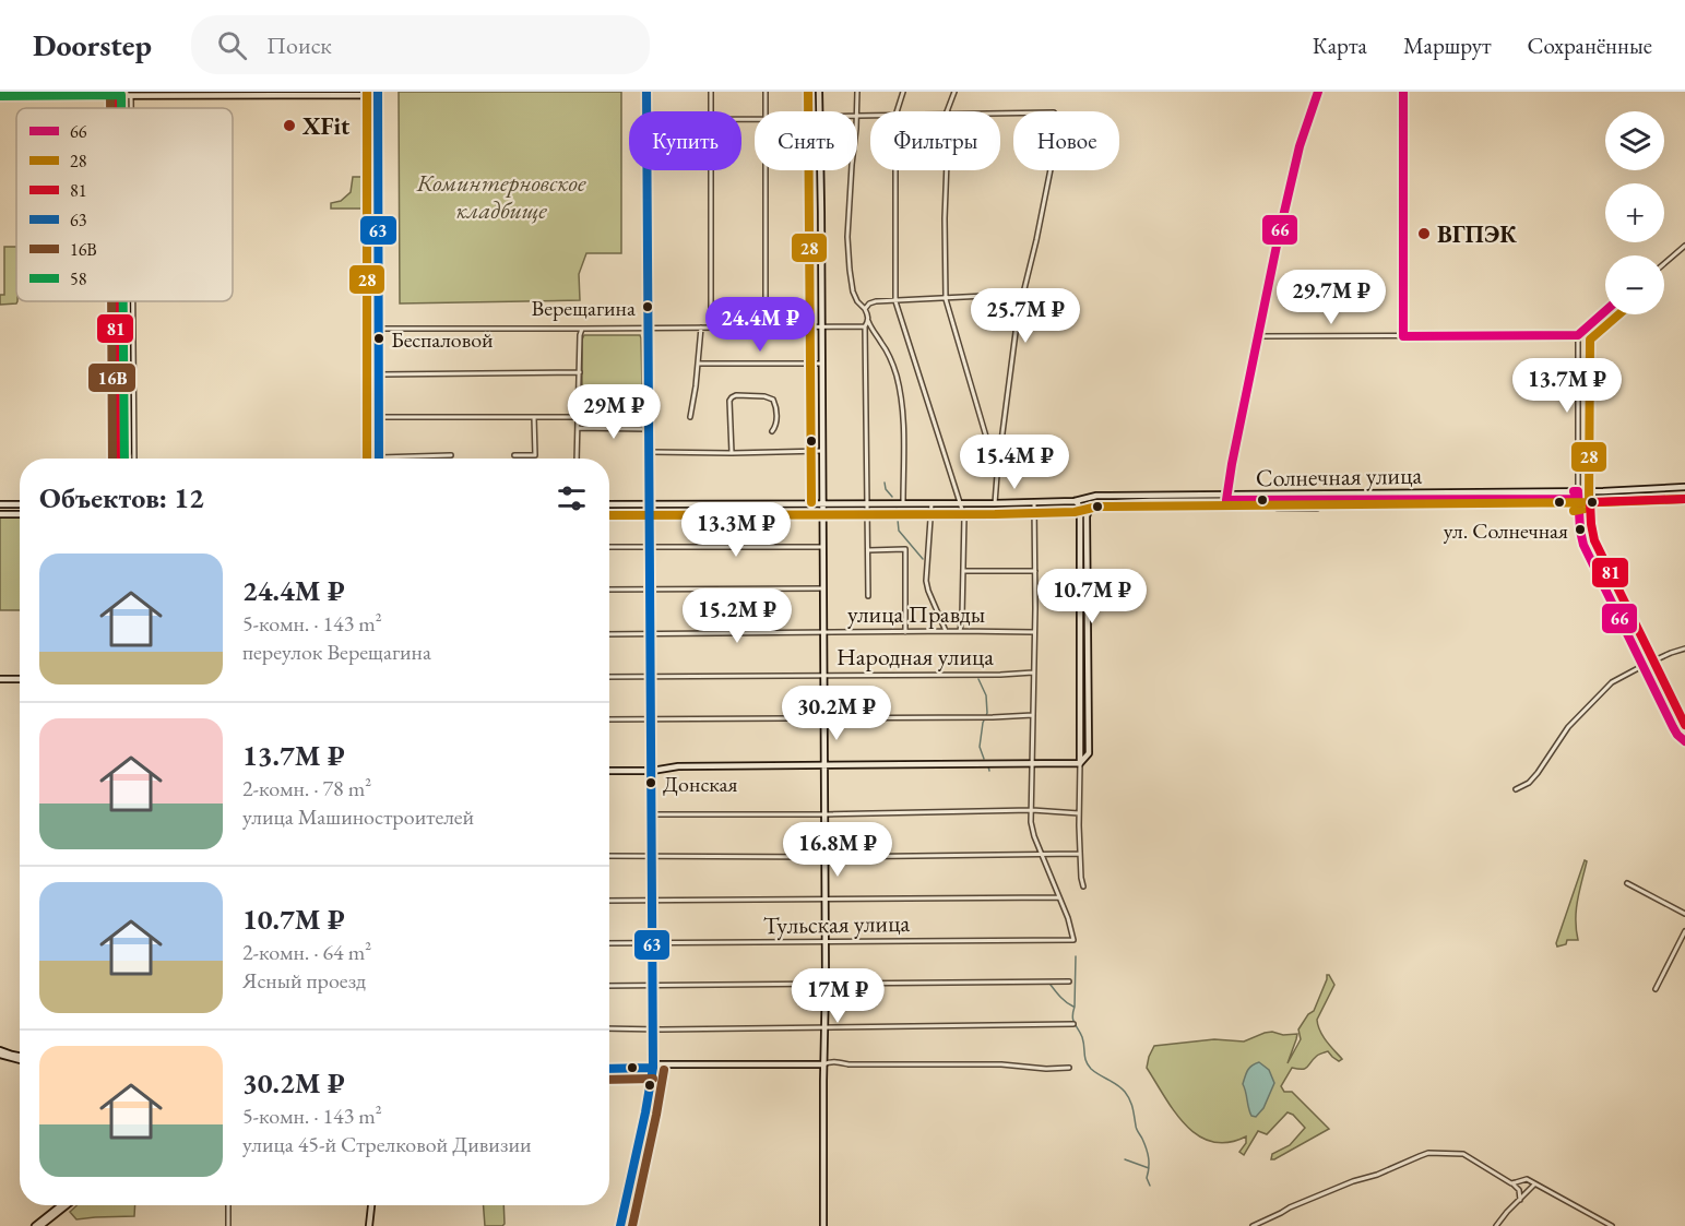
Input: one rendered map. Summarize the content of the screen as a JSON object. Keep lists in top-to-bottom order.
{
  "streets": {
    "main road": ["Солнечная улица"],
    "street": ["улица Правды", "Народная улица", "Тульская улица"]
  },
  "parks": ["Коминтерновское кладбище"],
  "places": [
    "XFit",
    "ВГПЭК",
    "Верещагина",
    "Беспаловой",
    "ул. Солнечная",
    "Донская"
  ],
  "lines": [
    "transit line 66",
    "transit line 28",
    "transit line 81",
    "transit line 63",
    "transit line 16В",
    "transit line 58"
  ],
  "legend": [
    "66",
    "28",
    "81",
    "63",
    "16В",
    "58"
  ],
  "page": {
    "header": "Doorstep",
    "search": "Поиск",
    "nav": ["Карта", "Маршрут", "Сохранённые"],
    "map_buttons": ["+", "−"],
    "chip": [
      "Купить",
      "Снять",
      "Фильтры",
      "Новое"
    ],
    "price": [
      "29.7M ₽",
      "25.7M ₽",
      "24.4M ₽",
      "13.7M ₽",
      "29M ₽",
      "15.4M ₽",
      "13.3M ₽",
      "10.7M ₽",
      "15.2M ₽",
      "30.2M ₽",
      "16.8M ₽",
      "17M ₽"
    ],
    "heading": "Объектов: 12",
    "list": [
      {
        "name": "24.4M ₽",
        "note": "5-комн. · 143 m² · переулок Верещагина"
      },
      {
        "name": "13.7M ₽",
        "note": "2-комн. · 78 m² · улица Машиностроителей"
      },
      {
        "name": "10.7M ₽",
        "note": "2-комн. · 64 m² · Ясный проезд"
      },
      {
        "name": "30.2M ₽",
        "note": "5-комн. · 143 m² · улица 45-й Стрелковой Дивизии"
      }
    ]
  }
}
